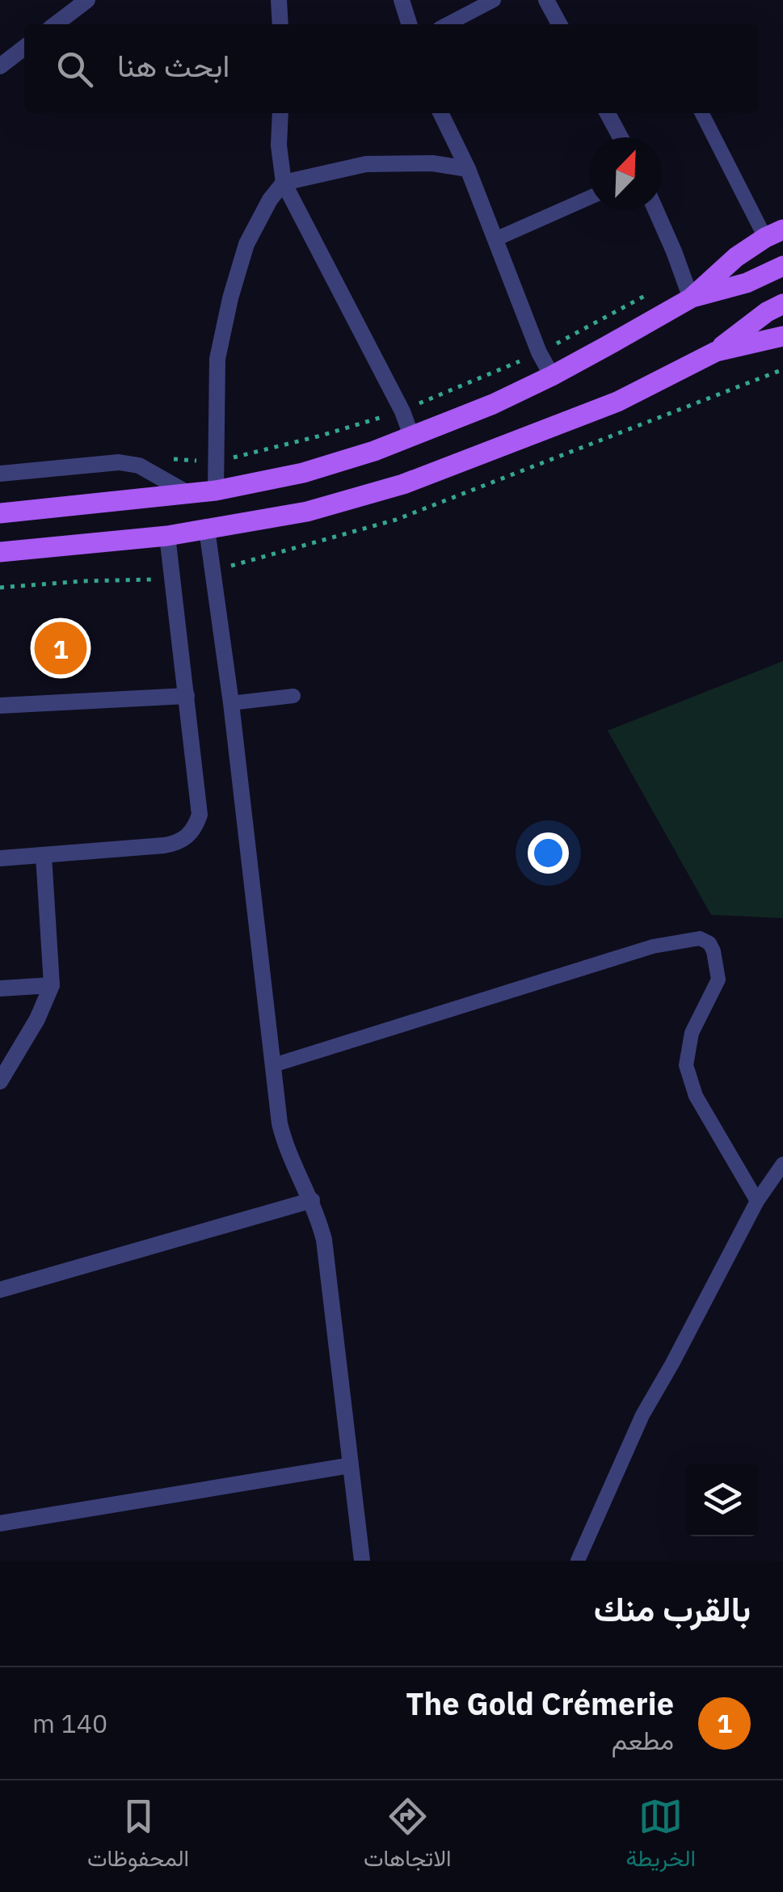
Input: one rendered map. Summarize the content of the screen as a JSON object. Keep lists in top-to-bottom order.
{
  "north": "top right",
  "page": {
    "search": "ابحث هنا",
    "pins": "1",
    "heading": "بالقرب منك",
    "list": [
      {
        "mark": "1",
        "name": "The Gold Crémerie",
        "note": "مطعم",
        "value": "140 m"
      }
    ],
    "nav": ["الخريطة", "الاتجاهات", "المحفوظات"]
  }
}
